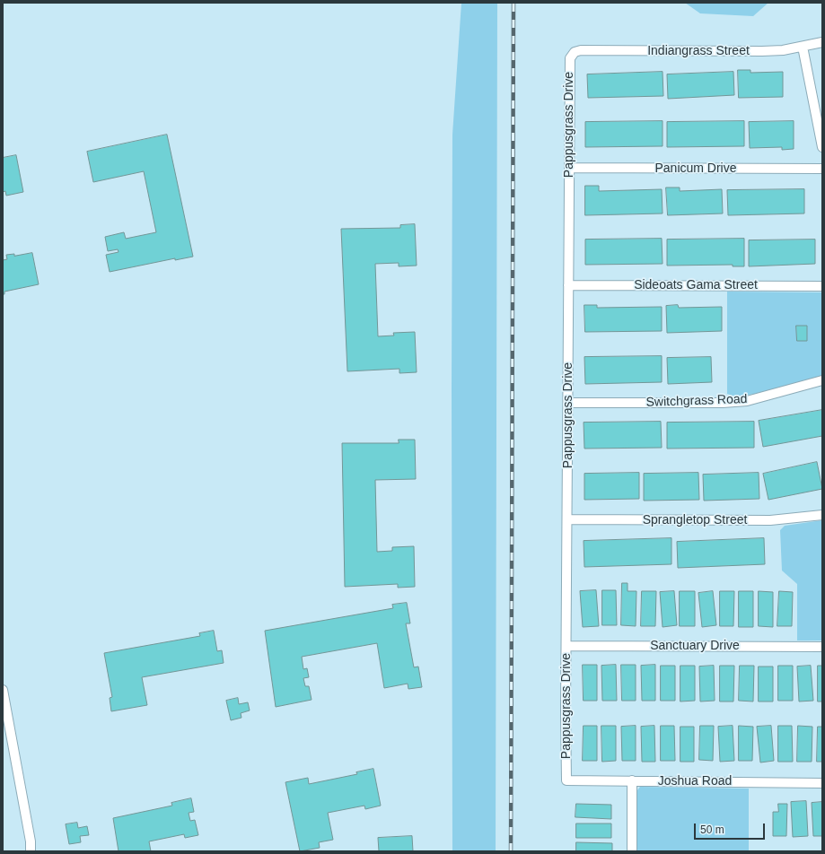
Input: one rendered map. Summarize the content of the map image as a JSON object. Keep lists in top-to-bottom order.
{
  "streets": {
    "street": [
      "Indiangrass Street",
      "Pappusgrass Drive",
      "Panicum Drive",
      "Sideoats Gama Street",
      "Switchgrass Road",
      "Sprangletop Street",
      "Sanctuary Drive",
      "Joshua Road"
    ]
  },
  "crossings": [
    ["Indiangrass Street", "Pappusgrass Drive"],
    ["Pappusgrass Drive", "Panicum Drive"],
    ["Pappusgrass Drive", "Sideoats Gama Street"],
    ["Pappusgrass Drive", "Switchgrass Road"],
    ["Pappusgrass Drive", "Sprangletop Street"],
    ["Pappusgrass Drive", "Sanctuary Drive"],
    ["Pappusgrass Drive", "Joshua Road"]
  ],
  "scale_bar": "50 m"
}
